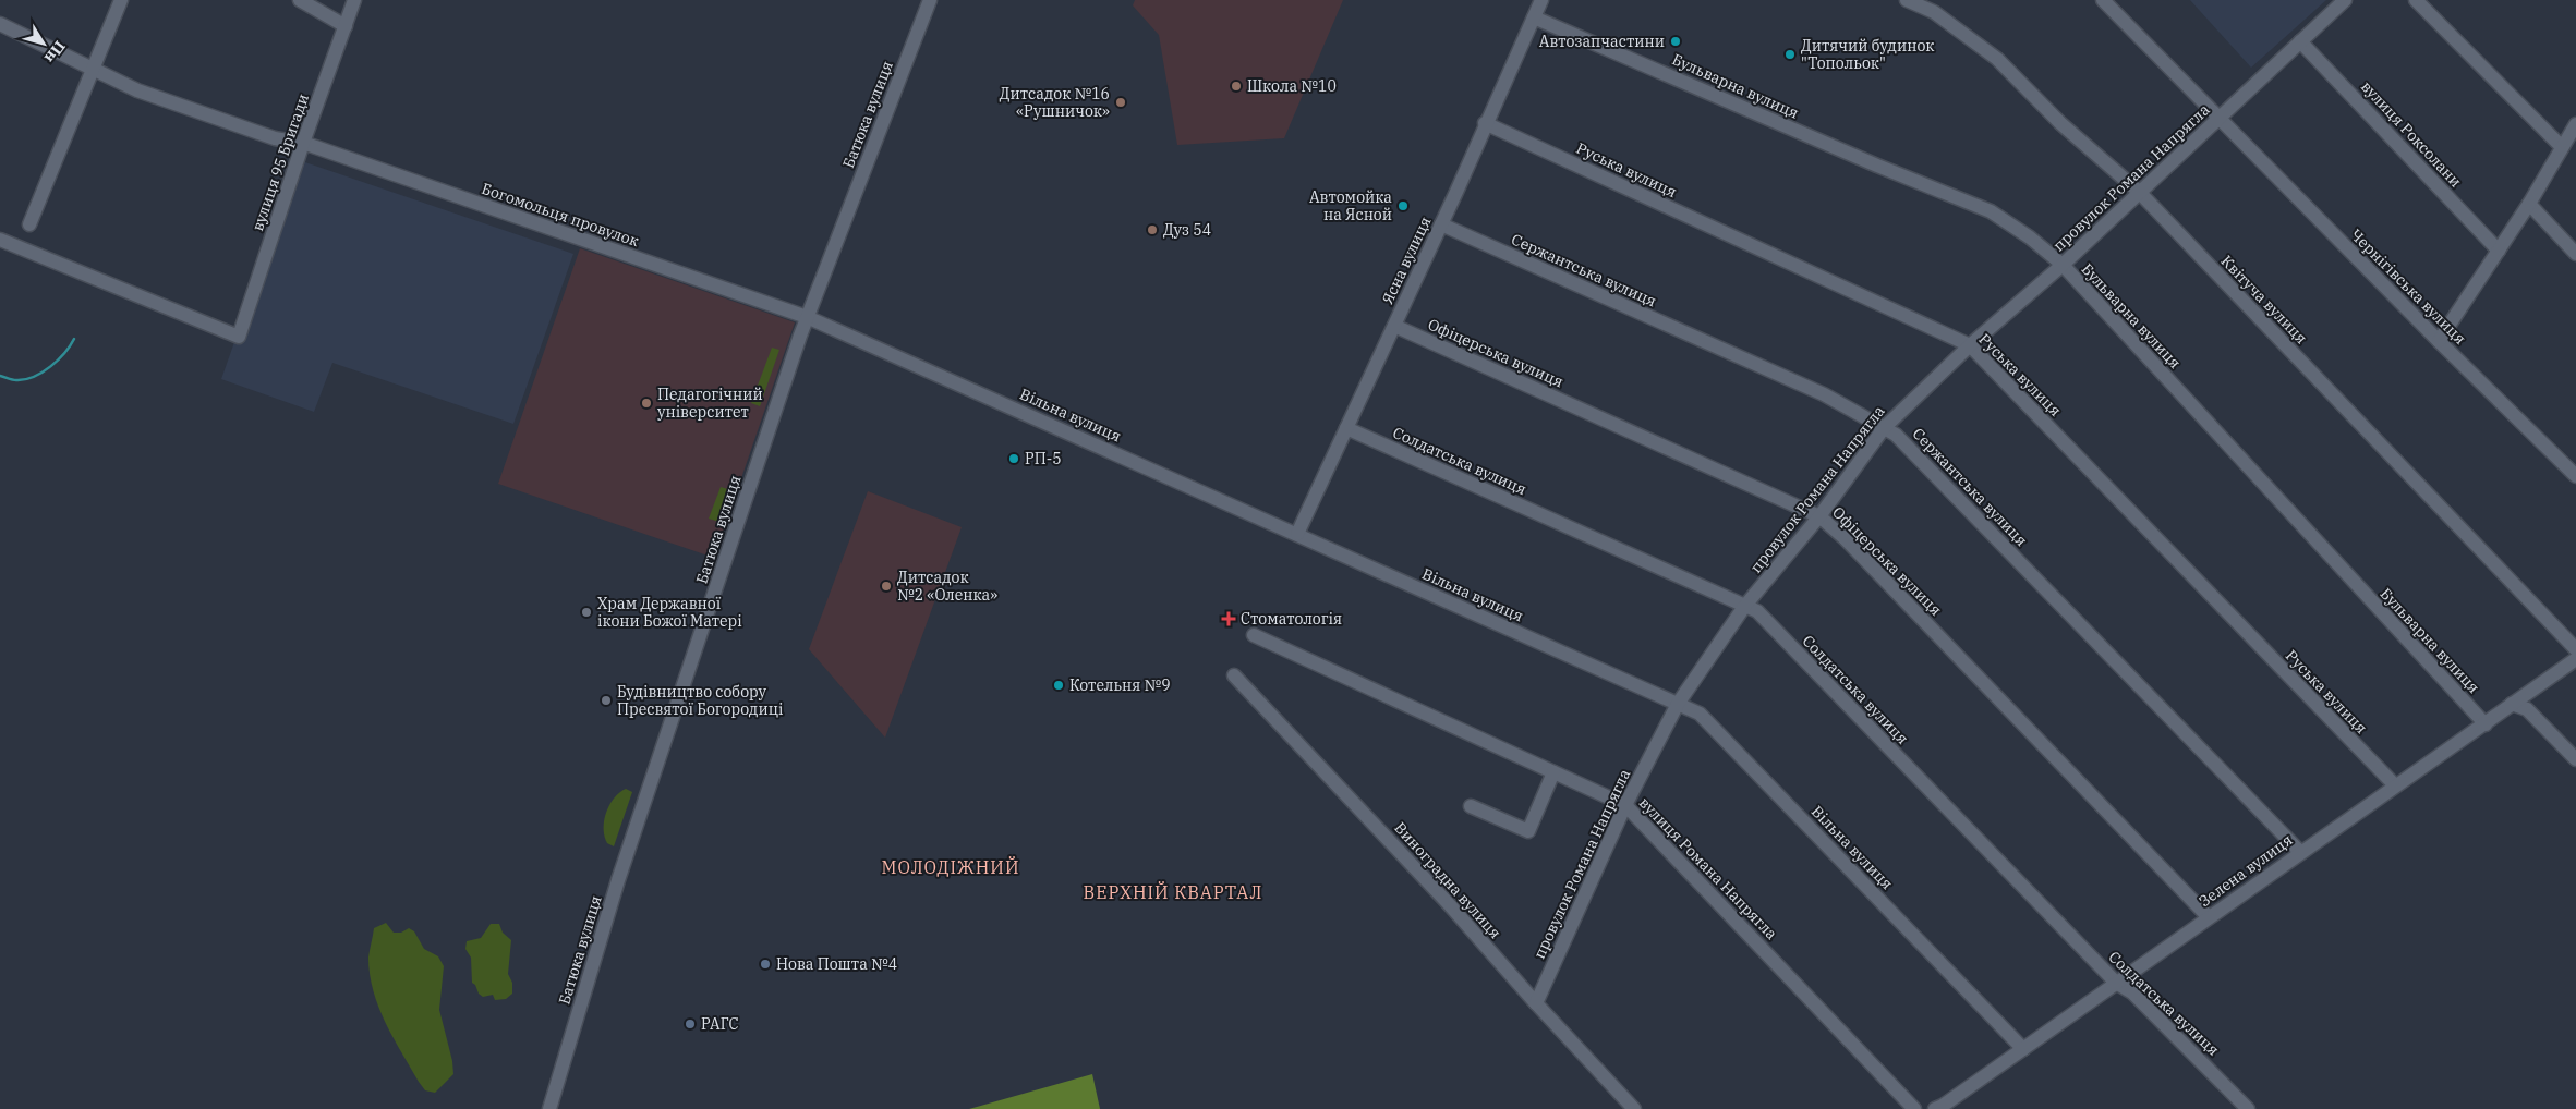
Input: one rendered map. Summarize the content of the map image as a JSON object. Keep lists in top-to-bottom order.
{
  "streets": {
    "street": [
      "Бульварна вулиця",
      "Батюка вулиця",
      "вулиця Роксолани",
      "вулиця 95 Бригади",
      "Руська вулиця",
      "провулок Романа Напрягла",
      "Богомольця провулок",
      "Ясна вулиця",
      "Сержантська вулиця",
      "Чернігівська вулиця",
      "Квітуча вулиця",
      "Офіцерська вулиця",
      "Вільна вулиця",
      "Солдатська вулиця",
      "вулиця Романа Напрягла",
      "Зелена вулиця",
      "Виноградна вулиця"
    ]
  },
  "crossings": [
    ["Бульварна вулиця", "провулок Романа Напрягла"],
    ["Бульварна вулиця", "Ясна вулиця"],
    ["Бульварна вулиця", "Зелена вулиця"],
    ["Батюка вулиця", "Богомольця провулок"],
    ["Батюка вулиця", "Вільна вулиця"],
    ["вулиця Роксолани", "провулок Романа Напрягла"],
    ["вулиця 95 Бригади", "Богомольця провулок"],
    ["Руська вулиця", "провулок Романа Напрягла"],
    ["Руська вулиця", "Ясна вулиця"],
    ["Руська вулиця", "Зелена вулиця"],
    ["провулок Романа Напрягла", "Сержантська вулиця"],
    ["провулок Романа Напрягла", "Чернігівська вулиця"],
    ["провулок Романа Напрягла", "Квітуча вулиця"],
    ["провулок Романа Напрягла", "Офіцерська вулиця"],
    ["провулок Романа Напрягла", "Вільна вулиця"],
    ["провулок Романа Напрягла", "Солдатська вулиця"],
    ["провулок Романа Напрягла", "вулиця Романа Напрягла"],
    ["провулок Романа Напрягла", "Виноградна вулиця"],
    ["Богомольця провулок", "Вільна вулиця"],
    ["Ясна вулиця", "Сержантська вулиця"],
    ["Ясна вулиця", "Офіцерська вулиця"],
    ["Ясна вулиця", "Вільна вулиця"],
    ["Ясна вулиця", "Солдатська вулиця"],
    ["Сержантська вулиця", "Зелена вулиця"],
    ["Офіцерська вулиця", "Зелена вулиця"],
    ["Вільна вулиця", "Зелена вулиця"],
    ["Солдатська вулиця", "Зелена вулиця"]
  ],
  "districts": ["МОЛОДІЖНИЙ", "ВЕРХНІЙ КВАРТАЛ"],
  "places": {
    "other": [
      "Автозапчастини",
      "Дитячий будинок \"Топольок\"",
      "Школа №10",
      "Дитсадок №16 «Рушничок»",
      "Автомойка на Ясной",
      "Дуз 54",
      "Педагогічний університет",
      "РП-5",
      "Дитсадок №2 «Оленка»",
      "Храм Державної ікони Божої Матері",
      "Котельня №9",
      "Будівництво собору Пресвятої Богородиці",
      "Нова Пошта №4",
      "РАГС"
    ],
    "health": ["Стоматологія"]
  },
  "north": "bottom right"
}
